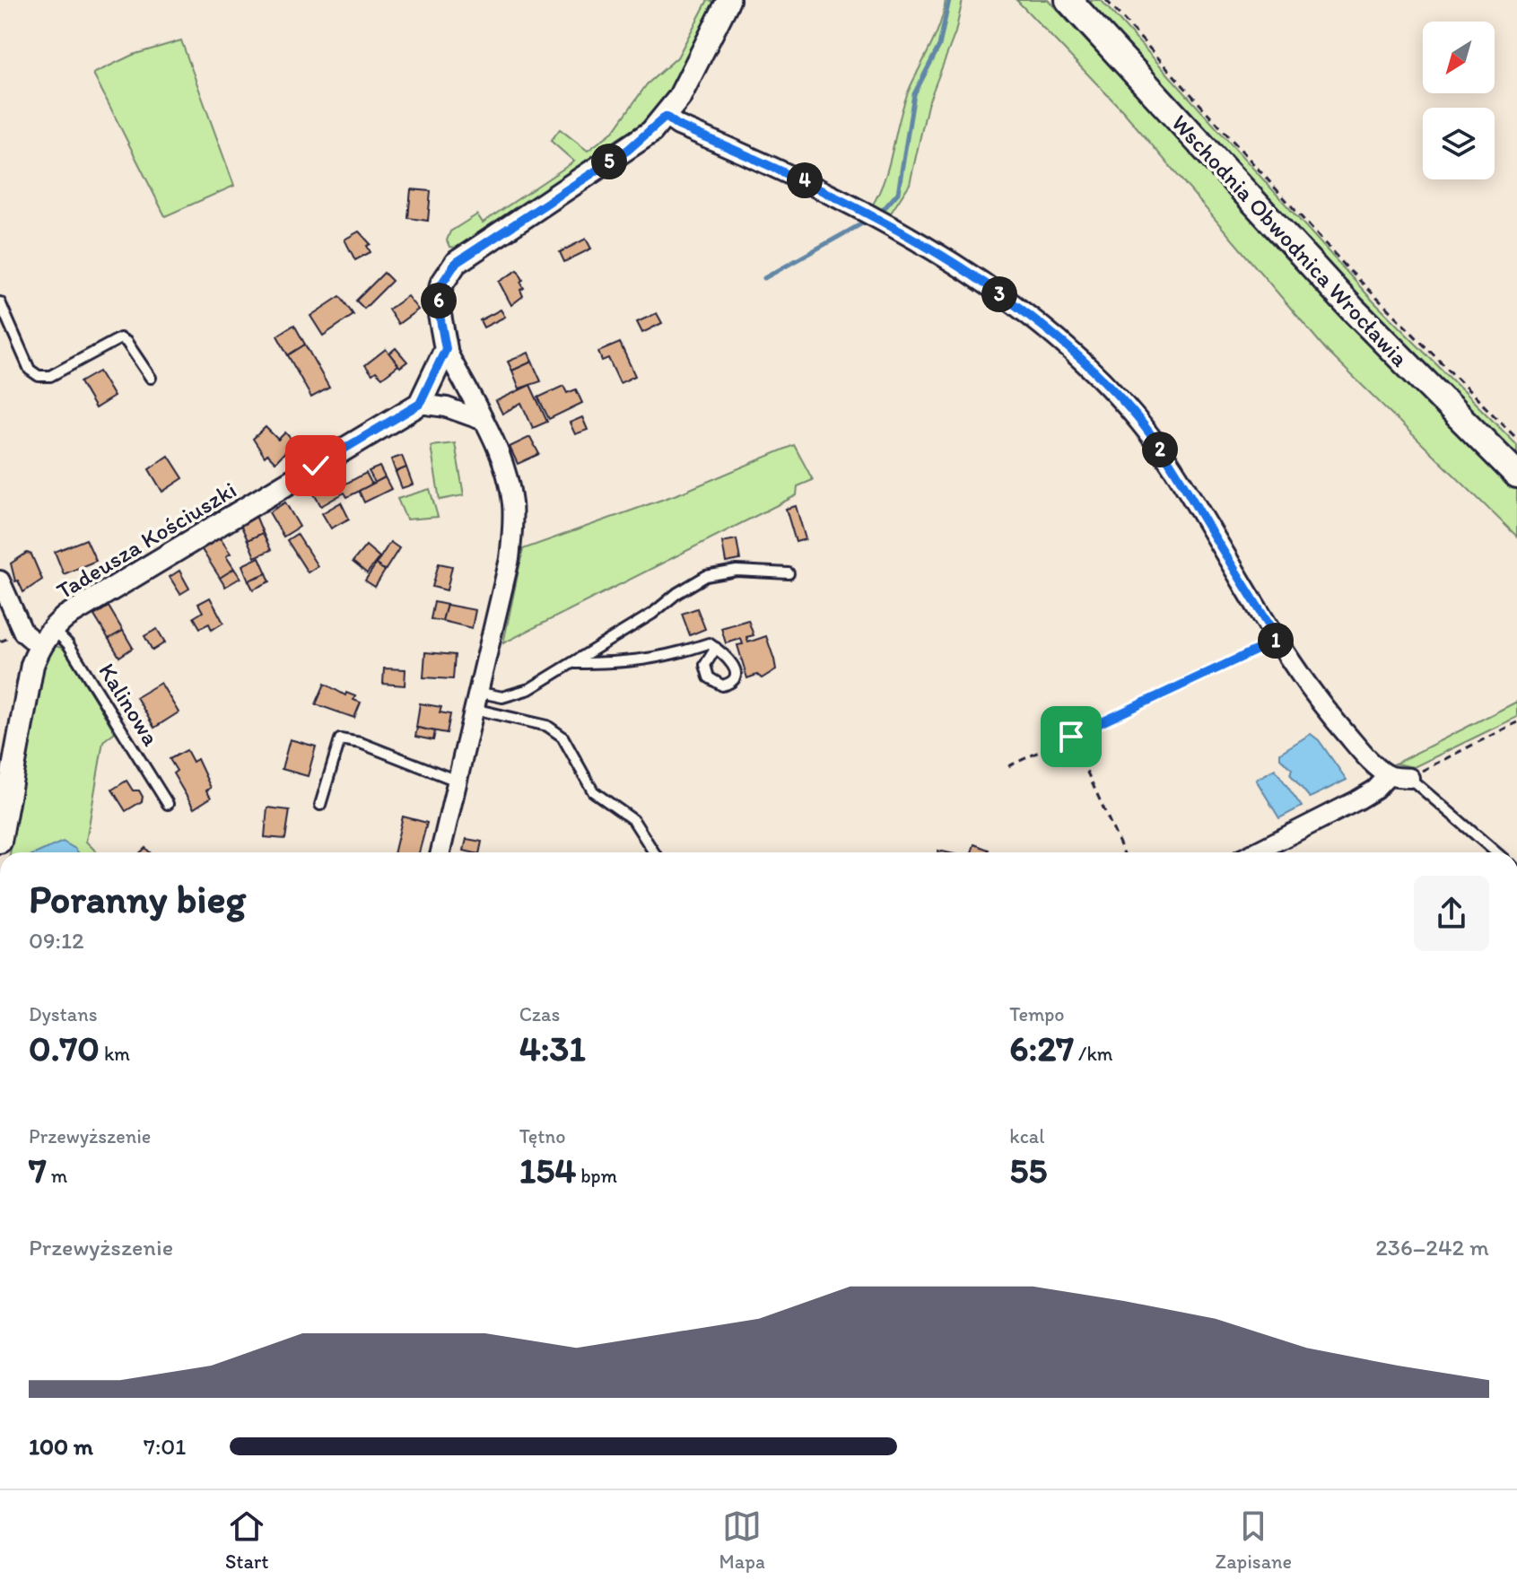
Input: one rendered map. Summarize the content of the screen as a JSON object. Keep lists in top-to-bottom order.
{
  "streets": {
    "main road": ["Wschodnia Obwodnica Wrocławia"],
    "street": ["Tadeusza Kościuszki"],
    "lane": ["Kalinowa"]
  },
  "crossings": [
    ["Tadeusza Kościuszki", "Kalinowa"]
  ],
  "north": "bottom left",
  "page": {
    "pins": [
      "5",
      "4",
      "3",
      "6",
      "2",
      "1"
    ],
    "heading": ["Poranny bieg", "09:12"],
    "stats": [
      ["Dystans", "0.70 km"],
      ["Czas", "4:31"],
      ["Tempo", "6:27 /km"],
      ["Przewyższenie", "7 m"],
      ["Tętno", "154 bpm"],
      ["kcal", "55"]
    ],
    "chart": ["Przewyższenie", "236–242 m"],
    "list": [
      {
        "name": "100 m",
        "note": "7:01"
      }
    ],
    "tabs": ["Start", "Mapa", "Zapisane"]
  }
}
